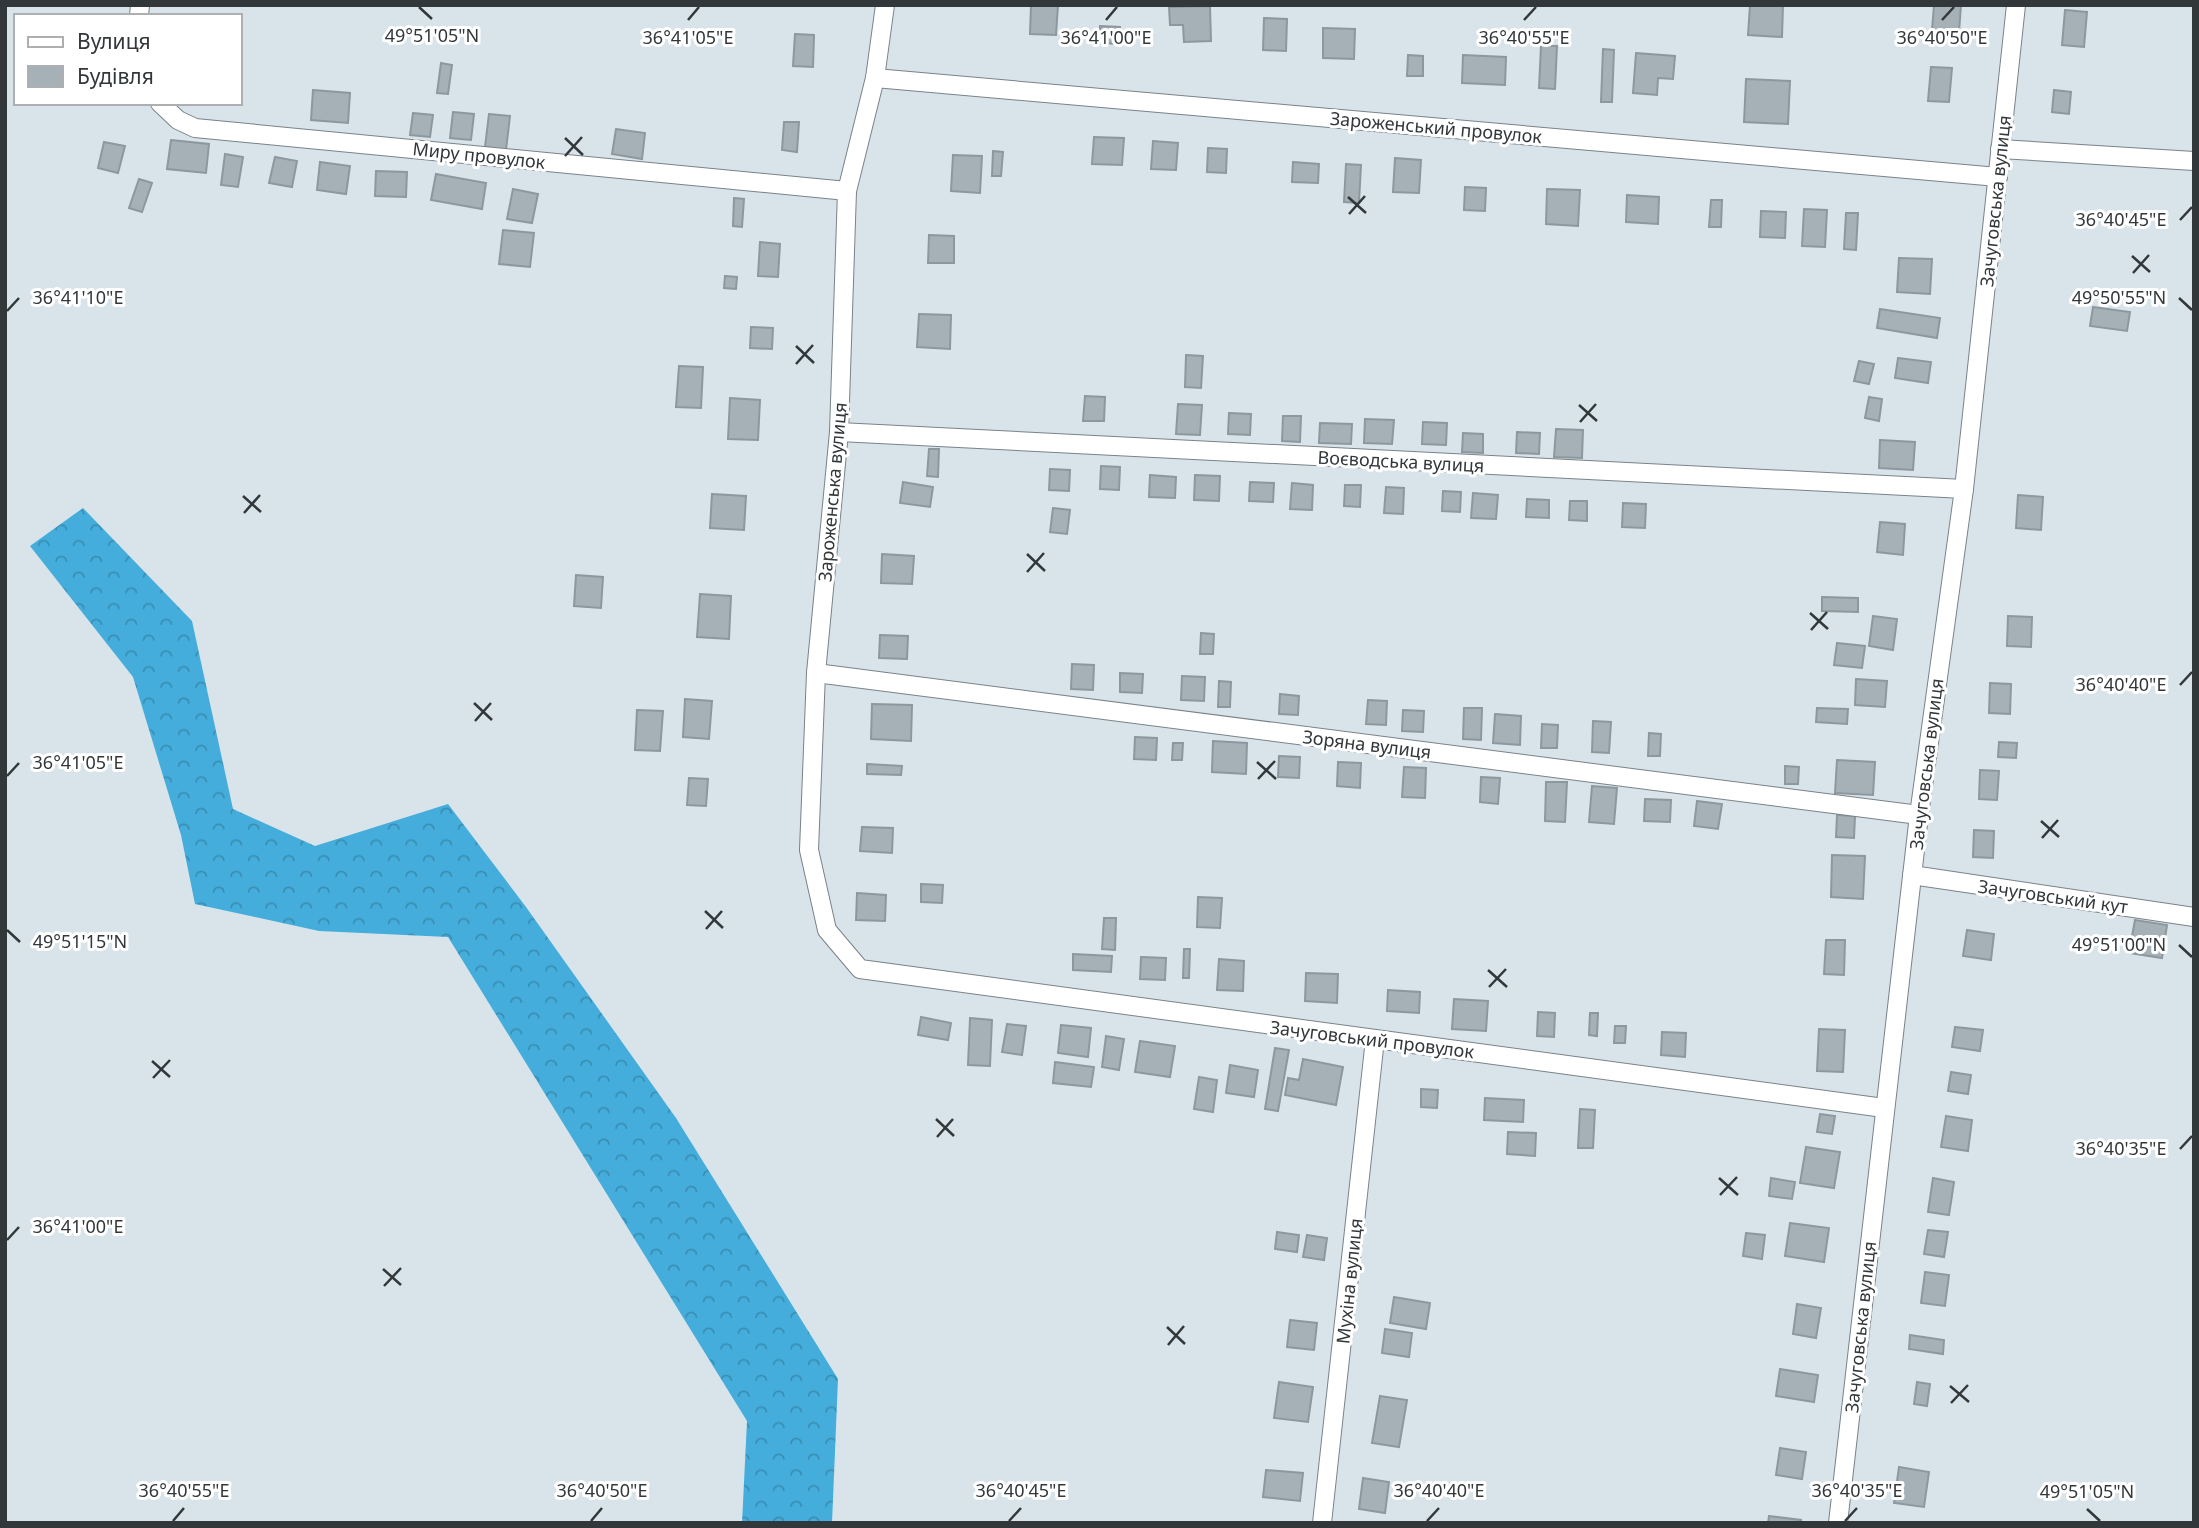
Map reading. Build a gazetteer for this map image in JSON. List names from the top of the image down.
{
  "streets": {
    "street": [
      "Зароженський провулок",
      "Миру провулок",
      "Зачуговська вулиця",
      "Воєводська вулиця",
      "Зароженська вулиця",
      "Зоряна вулиця",
      "Зачуговський кут",
      "Зачуговський провулок",
      "Мухіна вулиця"
    ]
  },
  "crossings": [
    ["Зароженський провулок", "Зачуговська вулиця"],
    ["Зароженський провулок", "Зароженська вулиця"],
    ["Миру провулок", "Зароженська вулиця"],
    ["Зачуговська вулиця", "Воєводська вулиця"],
    ["Зачуговська вулиця", "Зоряна вулиця"],
    ["Зачуговська вулиця", "Зачуговський кут"],
    ["Зачуговська вулиця", "Зачуговський провулок"],
    ["Воєводська вулиця", "Зароженська вулиця"],
    ["Зароженська вулиця", "Зоряна вулиця"],
    ["Зароженська вулиця", "Зачуговський провулок"],
    ["Зачуговський провулок", "Мухіна вулиця"]
  ],
  "legend": ["Вулиця", "Будівля"],
  "coordinates": [
    "49°51'05\"N",
    "36°41'05\"E",
    "36°41'00\"E",
    "36°40'55\"E",
    "36°40'50\"E",
    "36°40'45\"E",
    "49°50'55\"N",
    "36°41'10\"E",
    "36°40'40\"E",
    "49°51'15\"N",
    "49°51'00\"N",
    "36°40'35\"E"
  ]
}
